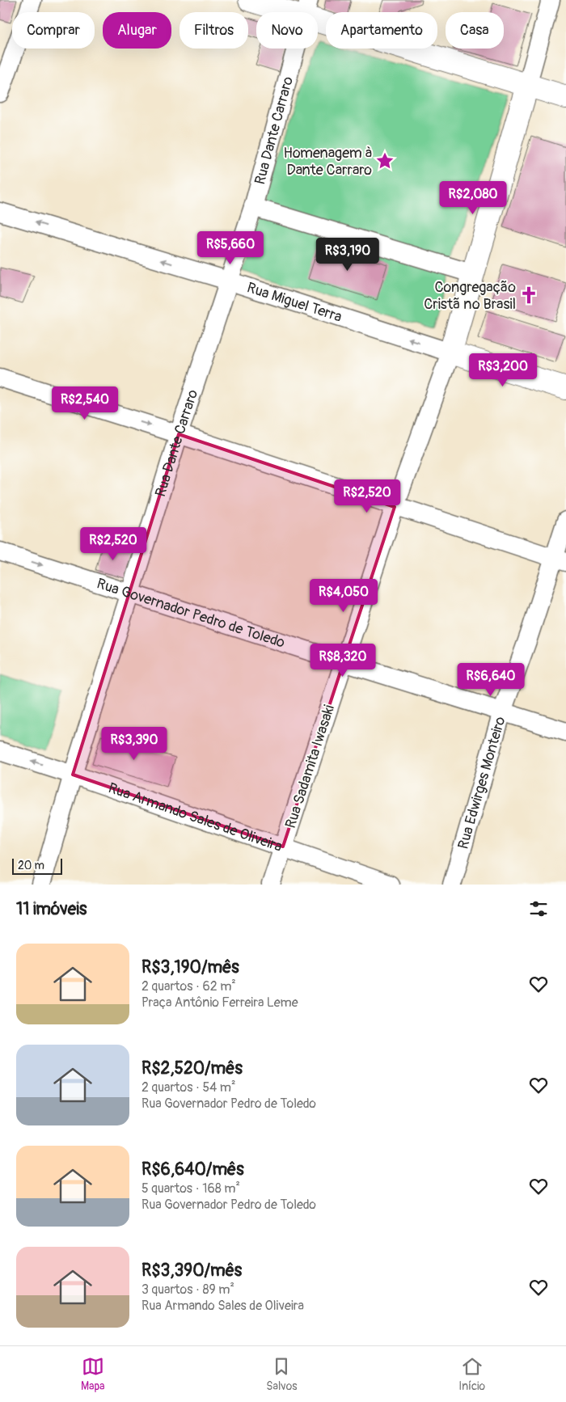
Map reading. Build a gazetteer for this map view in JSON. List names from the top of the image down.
{
  "streets": {
    "main road": ["Rua Miguel Terra", "Rua Sadamita Iwasaki"],
    "street": [
      "Rua Dante Carraro",
      "Rua Governador Pedro de Toledo",
      "Rua Edwirges Monteiro",
      "Rua Armando Sales de Oliveira"
    ]
  },
  "crossings": [
    ["Rua Dante Carraro", "Rua Miguel Terra"],
    ["Rua Dante Carraro", "Rua Governador Pedro de Toledo"],
    ["Rua Dante Carraro", "Rua Armando Sales de Oliveira"],
    ["Rua Miguel Terra", "Rua Sadamita Iwasaki"],
    ["Rua Governador Pedro de Toledo", "Rua Sadamita Iwasaki"],
    ["Rua Governador Pedro de Toledo", "Rua Edwirges Monteiro"],
    ["Rua Sadamita Iwasaki", "Rua Armando Sales de Oliveira"]
  ],
  "places": {
    "place": ["Homenagem à Dante Carraro"],
    "church": ["Congregação Cristã no Brasil"]
  },
  "scale_bar": "20 m",
  "page": {
    "chip": [
      "Comprar",
      "Alugar",
      "Filtros",
      "Novo",
      "Apartamento",
      "Casa"
    ],
    "price": [
      "R$2,080",
      "R$5,660",
      "R$3,190",
      "R$3,200",
      "R$2,540",
      "R$2,520",
      "R$2,520",
      "R$4,050",
      "R$8,320",
      "R$6,640",
      "R$3,390"
    ],
    "scale": "20 m",
    "heading": "11 imóveis",
    "list": [
      {
        "name": "R$3,190/mês",
        "note": "2 quartos · 62 m² · Praça Antônio Ferreira Leme"
      },
      {
        "name": "R$2,520/mês",
        "note": "2 quartos · 54 m² · Rua Governador Pedro de Toledo"
      },
      {
        "name": "R$6,640/mês",
        "note": "5 quartos · 168 m² · Rua Governador Pedro de Toledo"
      },
      {
        "name": "R$3,390/mês",
        "note": "3 quartos · 89 m² · Rua Armando Sales de Oliveira"
      }
    ],
    "tabs": ["Mapa", "Salvos", "Início"]
  }
}
